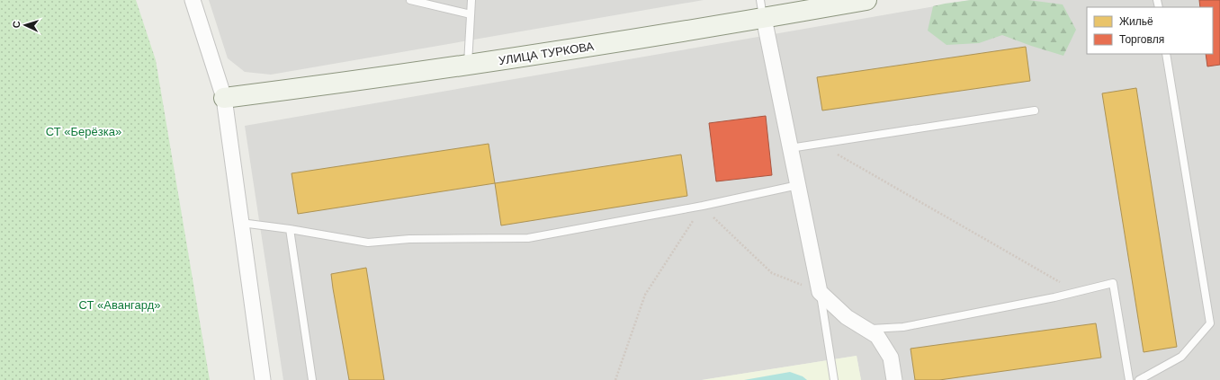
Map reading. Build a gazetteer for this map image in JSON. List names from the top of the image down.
{
  "streets": {
    "street": ["УЛИЦА ТУРКОВА"]
  },
  "parks": ["СТ «Берёзка»", "СТ «Авангард»"],
  "legend": ["Жильё", "Торговля"],
  "north": "left"
}
